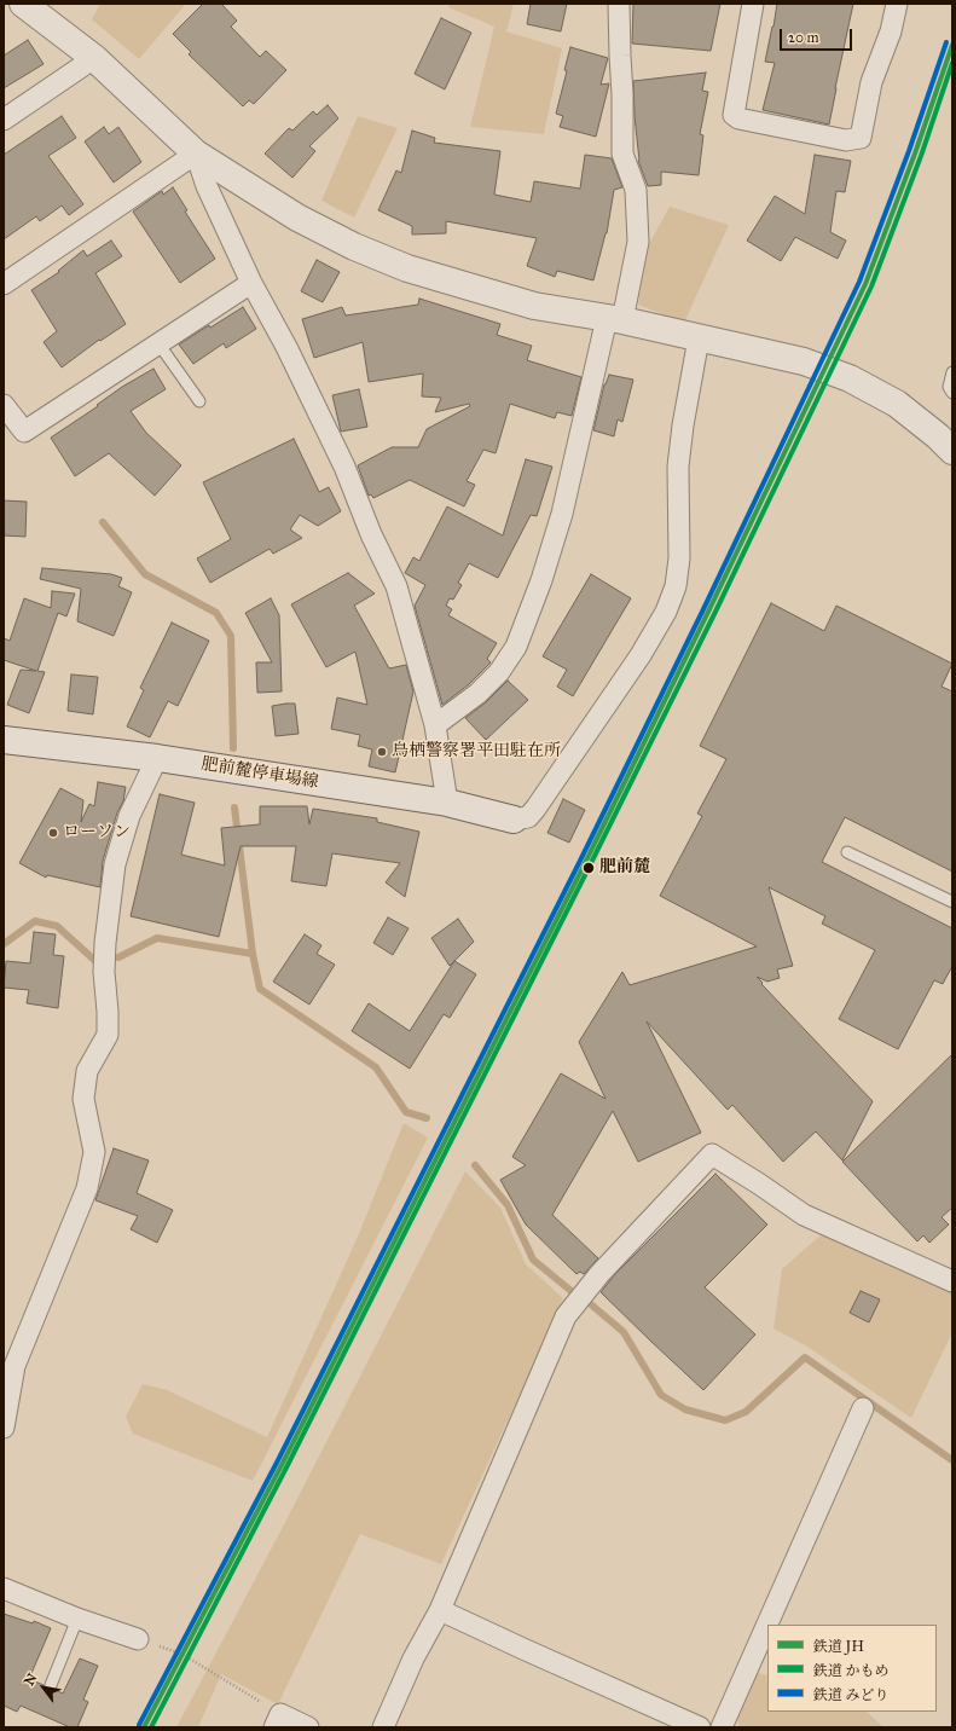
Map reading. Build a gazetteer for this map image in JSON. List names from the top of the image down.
{
  "streets": {
    "street": ["肥前麓停車場線"]
  },
  "places": ["鳥栖警察署平田駐在所", "ローソン", "肥前麓"],
  "lines": ["rail line みどり", "rail line JH", "rail line かもめ"],
  "legend": ["鉄道 JH", "鉄道 かもめ", "鉄道 みどり"],
  "scale_bar": "20 m",
  "north": "top left"
}
